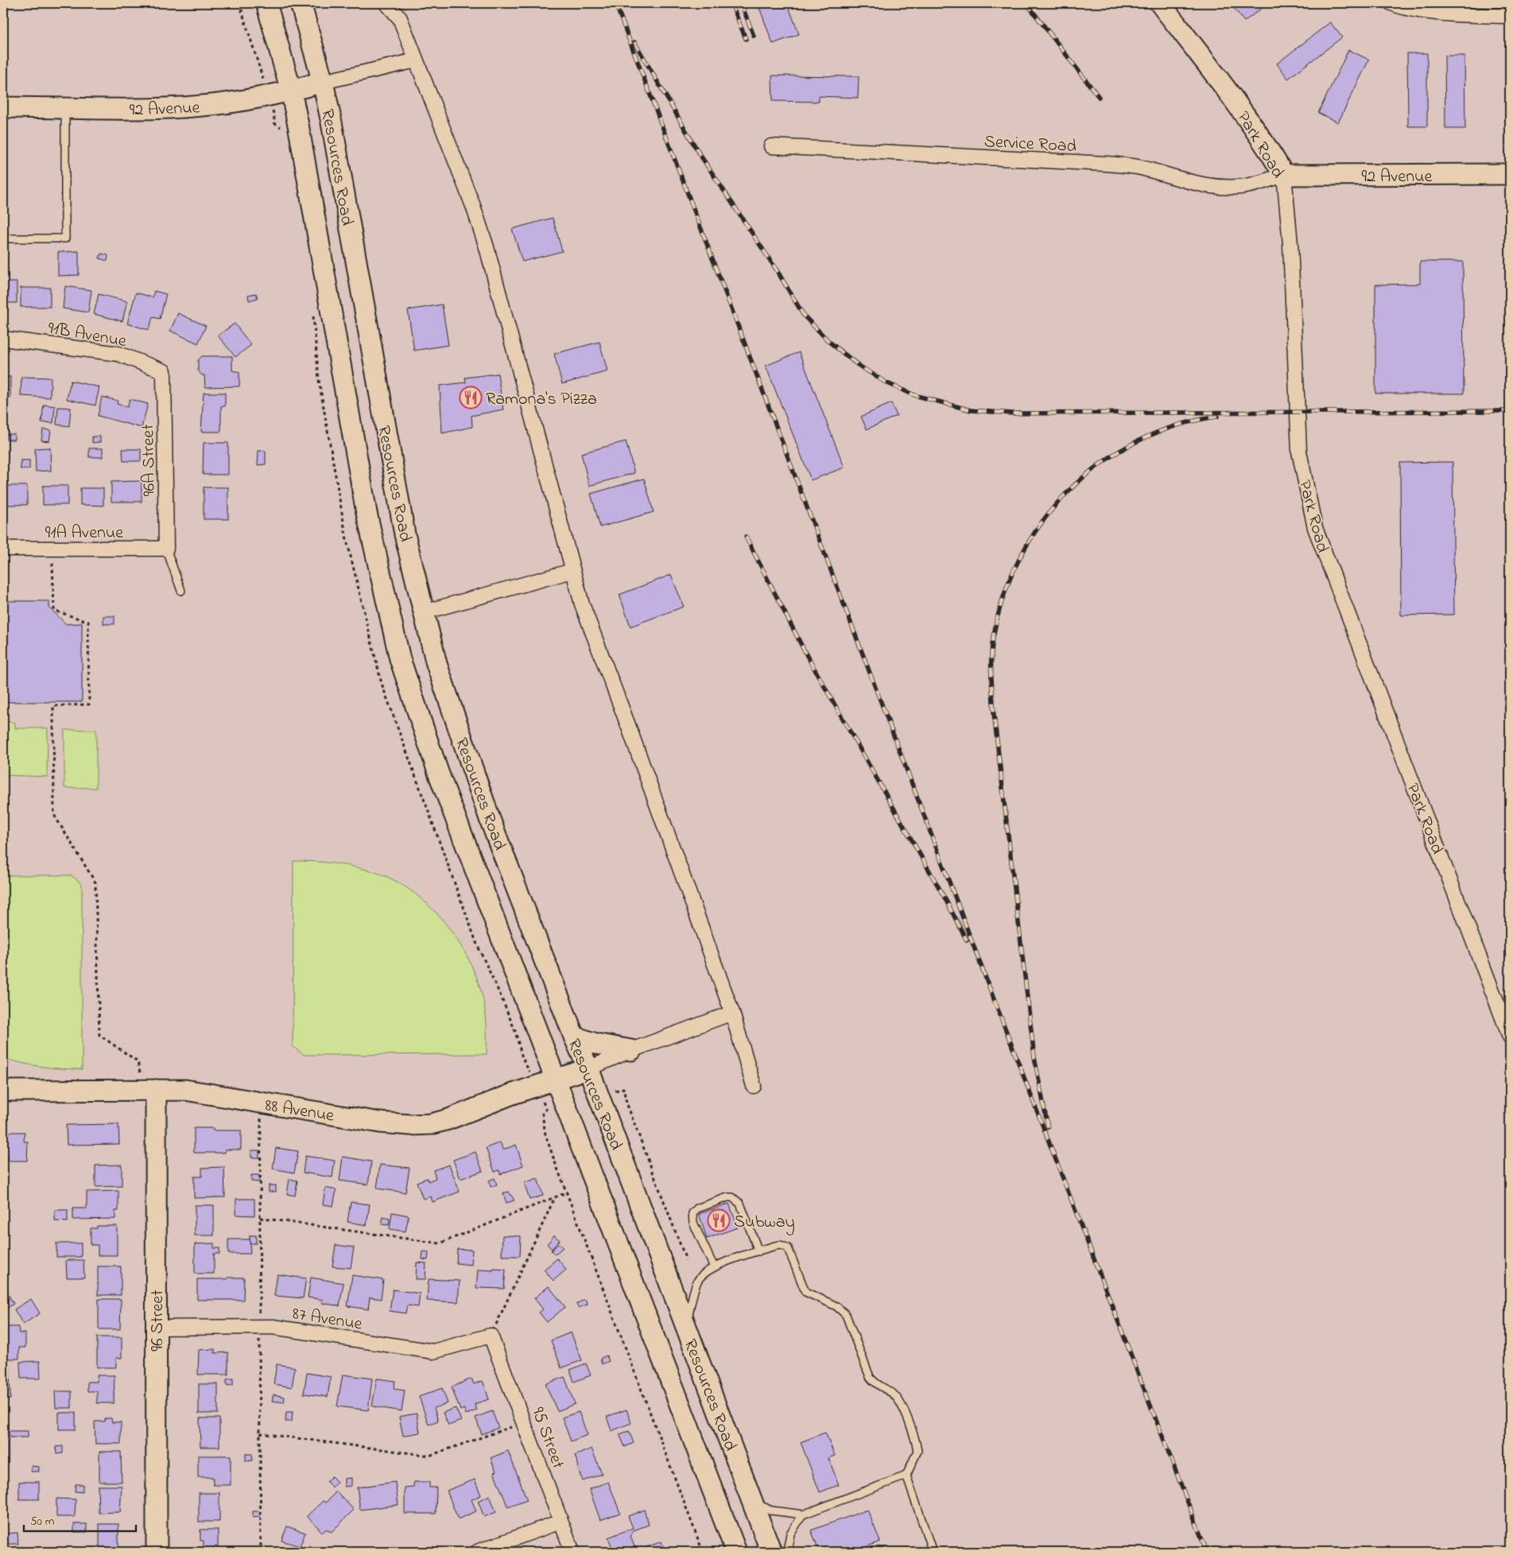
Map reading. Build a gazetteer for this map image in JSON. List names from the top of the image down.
{
  "streets": {
    "main road": [
      "92 Avenue",
      "Park Road",
      "Resources Road",
      "88 Avenue",
      "96 Street"
    ],
    "street": [
      "Service Road",
      "91B Avenue",
      "96A Street",
      "91A Avenue",
      "87 Avenue",
      "95 Street"
    ]
  },
  "crossings": [
    ["92 Avenue", "Service Road"],
    ["92 Avenue", "Park Road"],
    ["92 Avenue", "Resources Road"],
    ["Service Road", "Park Road"],
    ["Resources Road", "88 Avenue"],
    ["91B Avenue", "96A Street"],
    ["96A Street", "91A Avenue"],
    ["88 Avenue", "96 Street"],
    ["87 Avenue", "96 Street"],
    ["87 Avenue", "95 Street"]
  ],
  "places": {
    "restaurant": ["Ramona's Pizza", "Subway"]
  },
  "scale_bar": "50 m"
}
